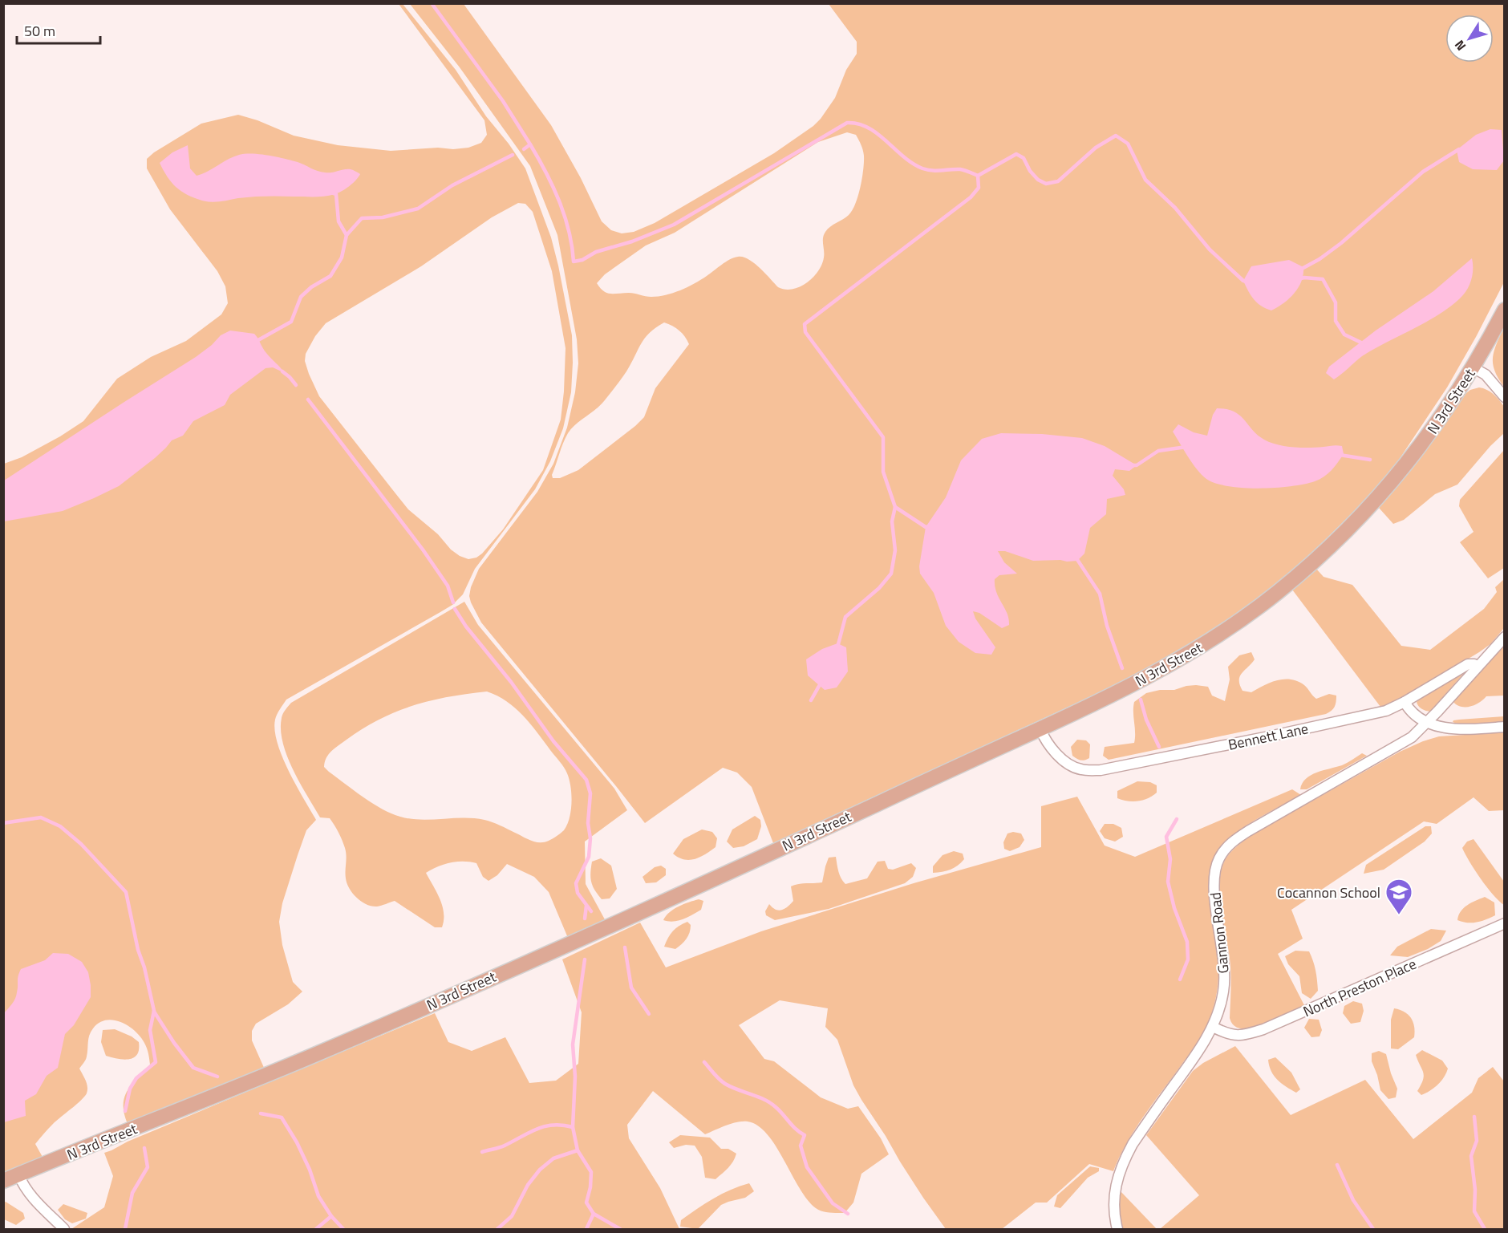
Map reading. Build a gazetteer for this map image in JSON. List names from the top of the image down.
{
  "streets": {
    "main road": ["N 3rd Street"],
    "street": ["Bennett Lane", "Gannon Road", "North Preston Place"]
  },
  "crossings": [
    ["N 3rd Street", "Bennett Lane"],
    ["Gannon Road", "North Preston Place"]
  ],
  "places": {
    "school or university": ["Cocannon School"]
  },
  "scale_bar": "50 m",
  "north": "bottom left"
}
